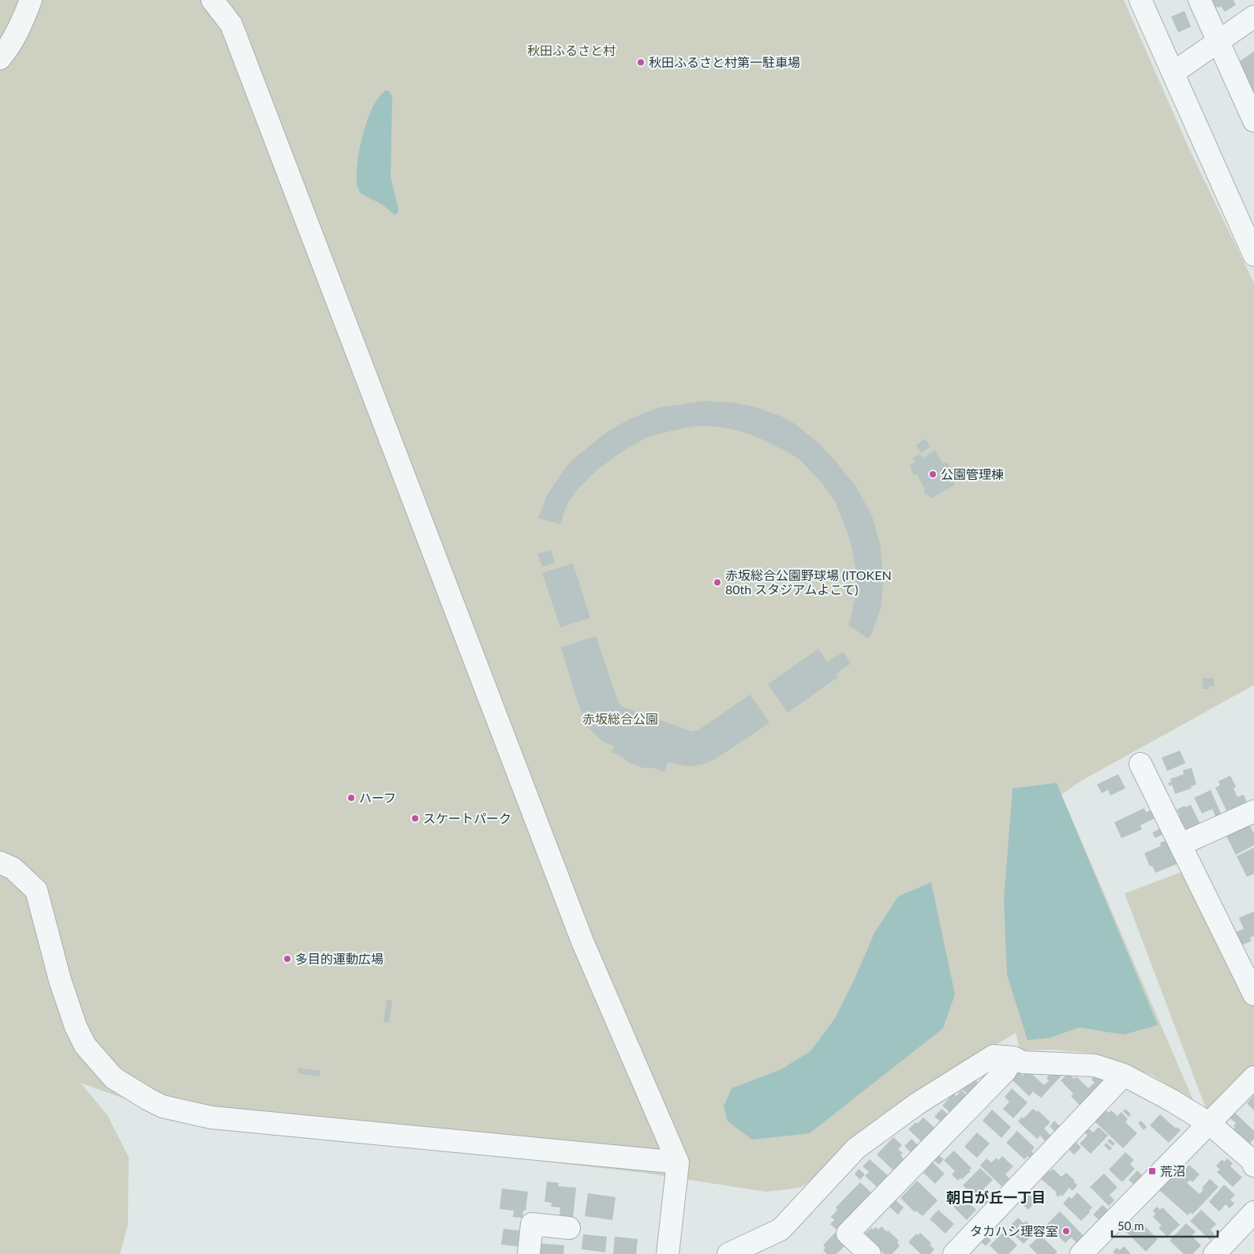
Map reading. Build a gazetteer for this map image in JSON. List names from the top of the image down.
{
  "districts": ["朝日が丘一丁目"],
  "parks": ["秋田ふるさと村", "赤坂総合公園"],
  "places": {
    "other": [
      "秋田ふるさと村第一駐車場",
      "公園管理棟",
      "赤坂総合公園野球場 (ITOKEN 80th スタジアムよこて)",
      "ハーフ",
      "スケートパーク",
      "多目的運動広場",
      "タカハシ理容室"
    ],
    "transit": ["荒沼"]
  },
  "scale_bar": "50 m"
}
